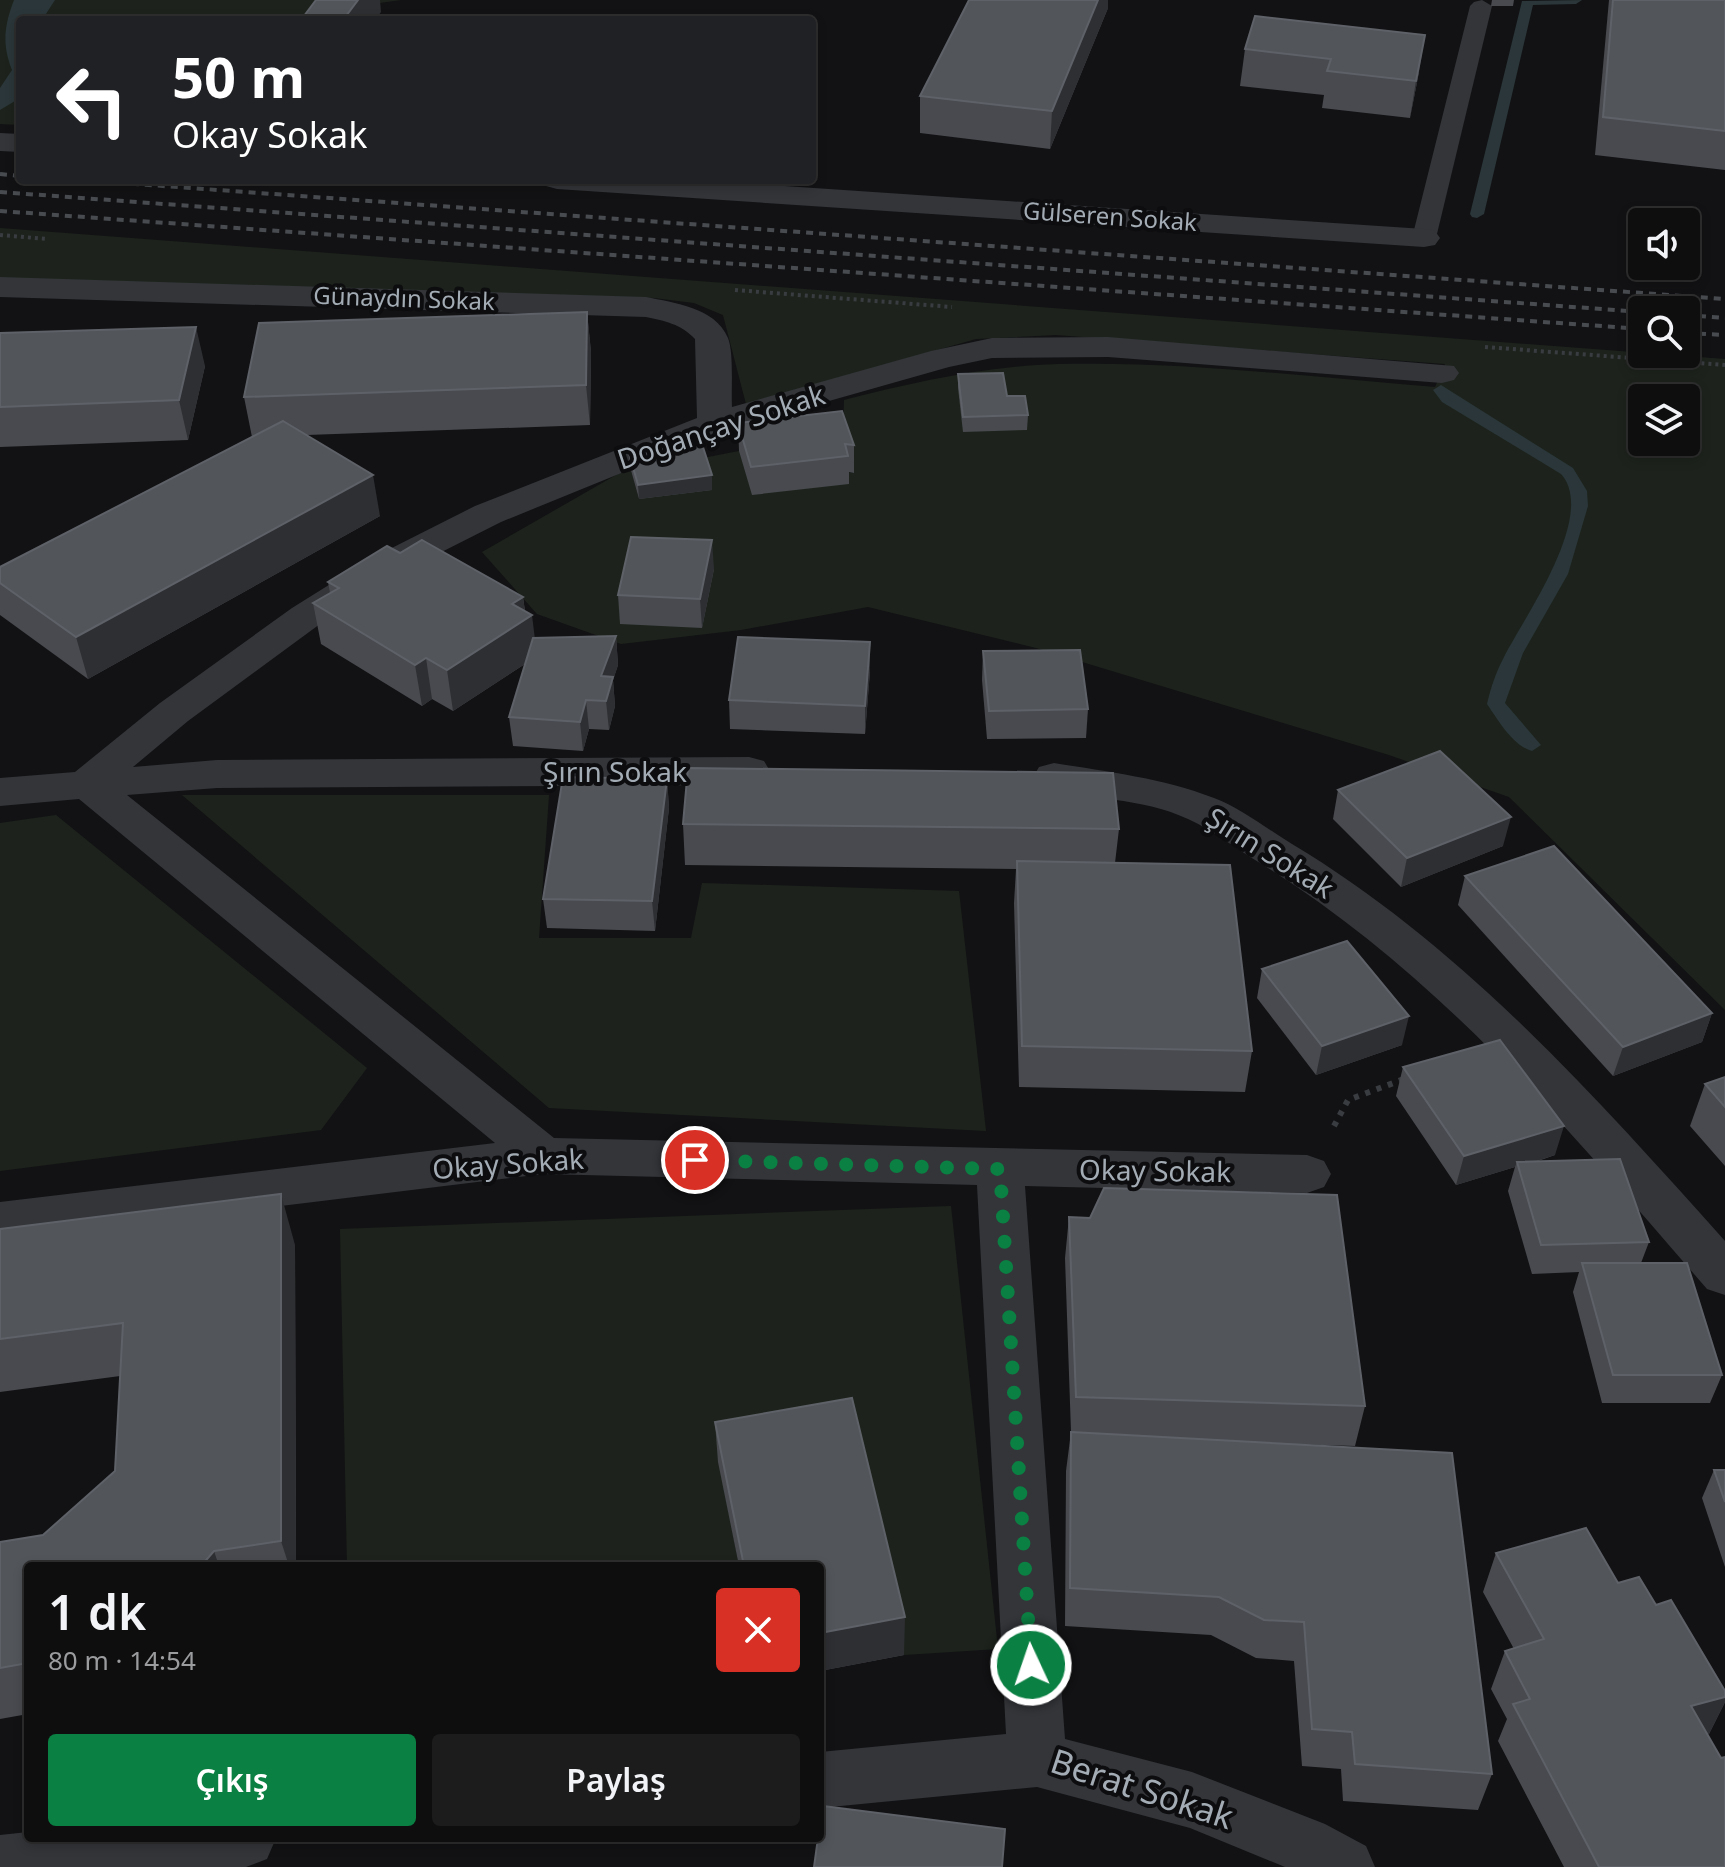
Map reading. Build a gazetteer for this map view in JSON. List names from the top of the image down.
{
  "streets": {
    "street": [
      "Gülseren Sokak",
      "Günaydın Sokak",
      "Doğançay Sokak",
      "Şırın Sokak",
      "Okay Sokak",
      "Berat Sokak"
    ]
  },
  "crossings": [
    ["Günaydın Sokak", "Doğançay Sokak"],
    ["Doğançay Sokak", "Şırın Sokak"],
    ["Okay Sokak", "Berat Sokak"]
  ],
  "page": {
    "turn": ["50 m", "Okay Sokak"],
    "heading": ["1 dk", "80 m · 14:54"],
    "buttons": ["Çıkış", "Paylaş"]
  }
}
